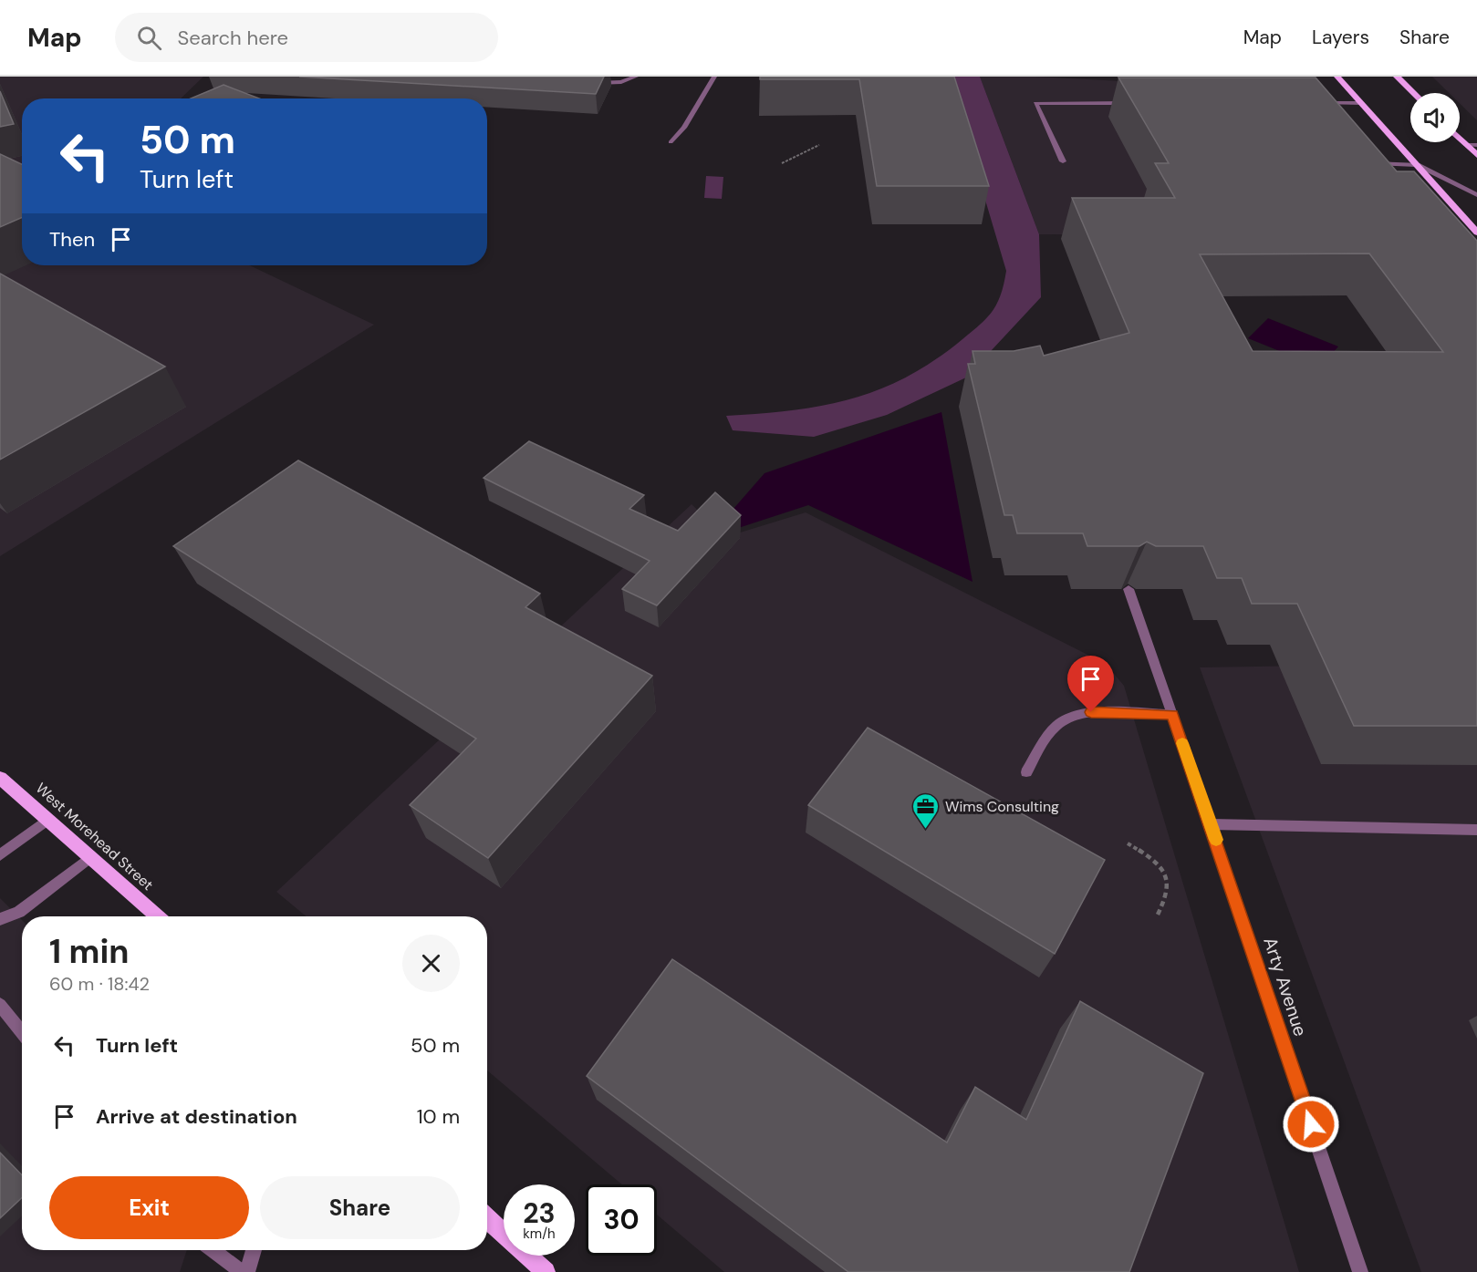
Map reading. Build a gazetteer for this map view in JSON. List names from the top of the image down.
{
  "streets": {
    "main road": ["West Morehead Street"],
    "street": ["Arty Avenue"]
  },
  "places": {
    "office": ["Wims Consulting"]
  },
  "page": {
    "header": "Map",
    "search": "Search here",
    "nav": ["Map", "Layers", "Share"],
    "turn": ["50 m", "Turn left"],
    "then": "Then",
    "heading": ["1 min", "60 m · 18:42"],
    "list": [
      {
        "name": "Turn left",
        "value": "50 m"
      },
      {
        "name": "Arrive at destination",
        "value": "10 m"
      }
    ],
    "buttons": ["Exit", "Share"],
    "speed": "23 km/h",
    "limit": "30"
  }
}
